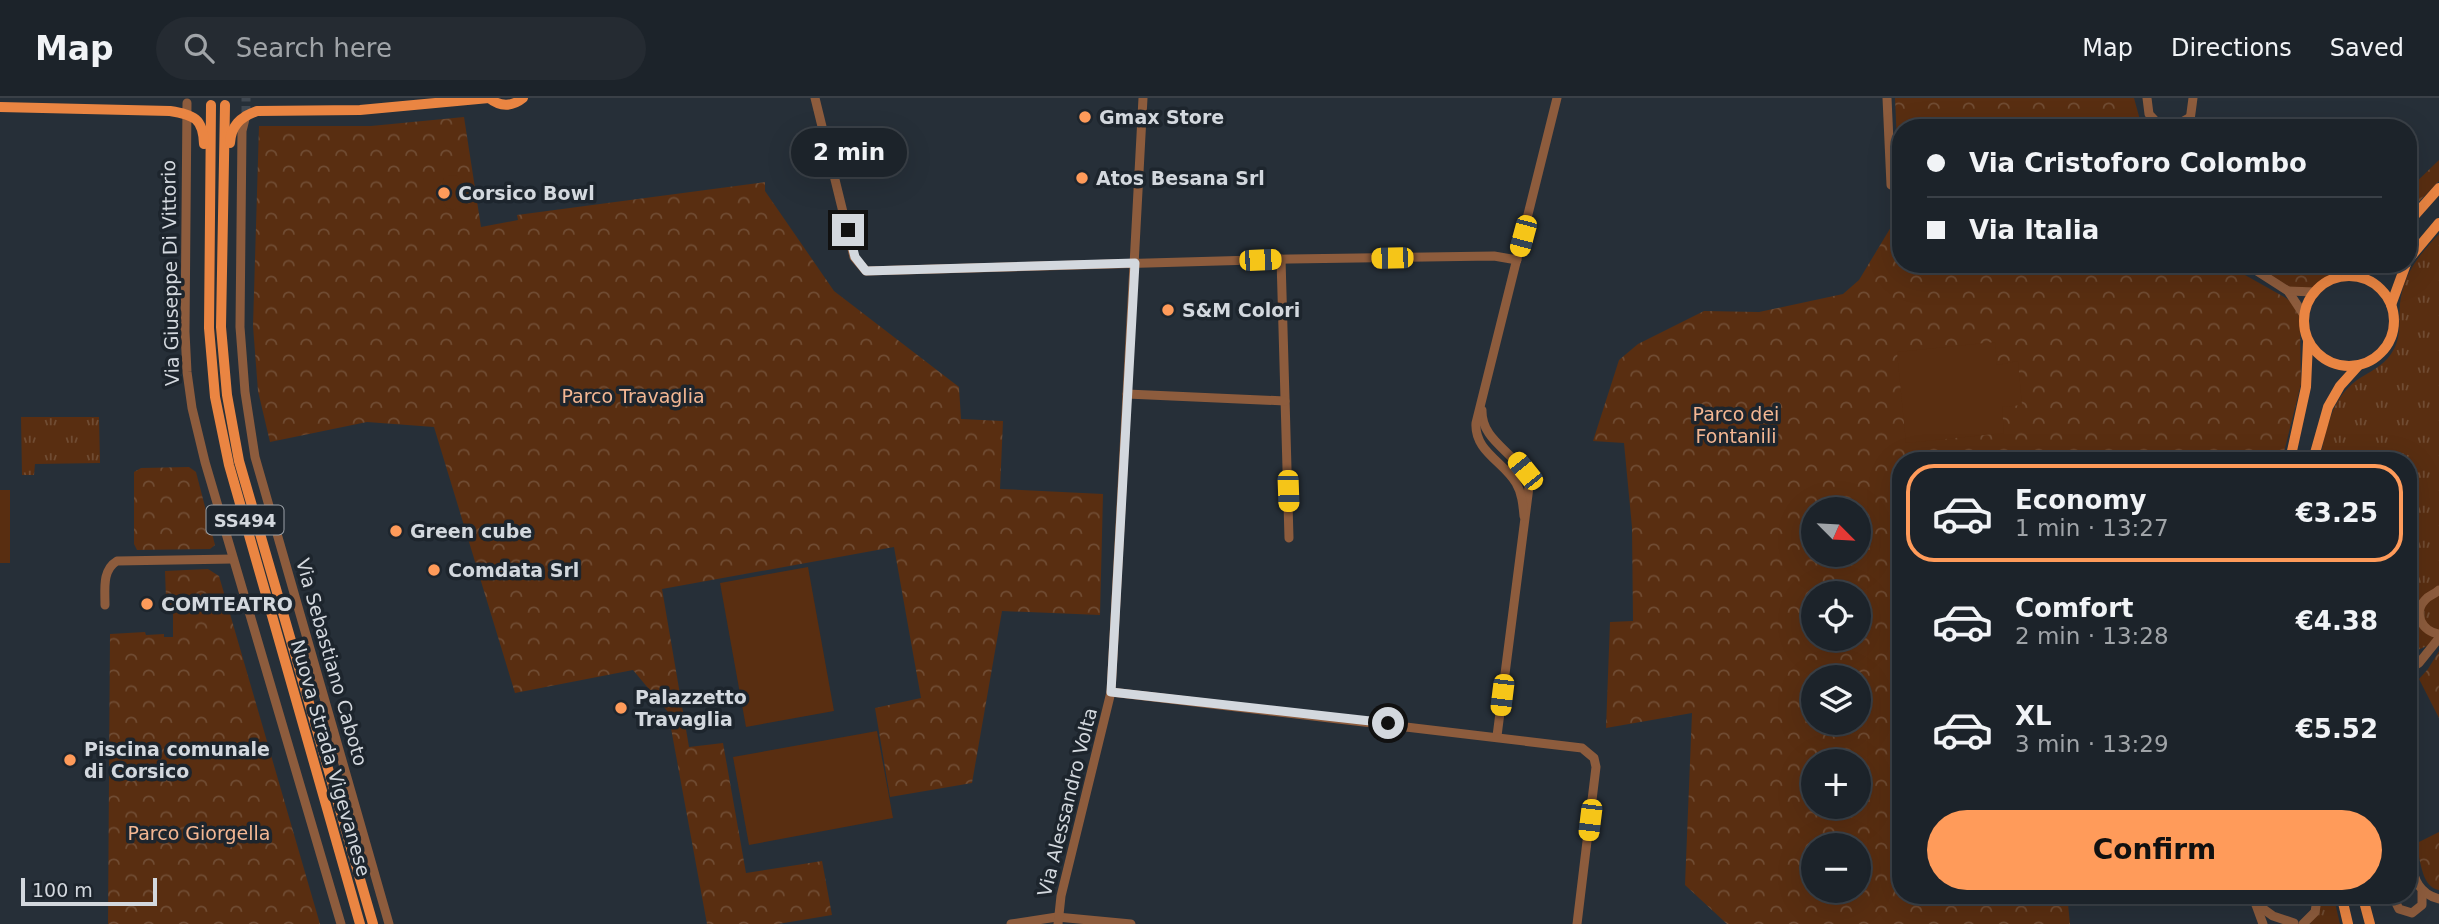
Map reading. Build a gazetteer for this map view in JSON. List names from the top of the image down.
{
  "streets": {
    "main road": ["SS494", "Nuova Strada Vigevanese"],
    "street": ["Via Giuseppe Di Vittorio", "Via Sebastiano Caboto", "Via Alessandro Volta"]
  },
  "parks": ["Parco Travaglia", "Parco dei Fontanili", "Parco Giorgella"],
  "places": [
    "Gmax Store",
    "Atos Besana Srl",
    "Corsico Bowl",
    "S&M Colori",
    "Green cube",
    "Comdata Srl",
    "COMTEATRO",
    "Palazzetto Travaglia",
    "Piscina comunale di Corsico"
  ],
  "scale_bar": "100 m",
  "north": "bottom right",
  "page": {
    "header": "Map",
    "search": "Search here",
    "nav": ["Map", "Directions", "Saved"],
    "banner": ["Via Cristoforo Colombo", "Via Italia"],
    "bubble": "2 min",
    "list": [
      {
        "name": "Economy",
        "note": "1 min · 13:27",
        "value": "€3.25"
      },
      {
        "name": "Comfort",
        "note": "2 min · 13:28",
        "value": "€4.38"
      },
      {
        "name": "XL",
        "note": "3 min · 13:29",
        "value": "€5.52"
      }
    ],
    "map_buttons": ["+", "−"],
    "buttons": "Confirm",
    "scale": "100 m"
  }
}
